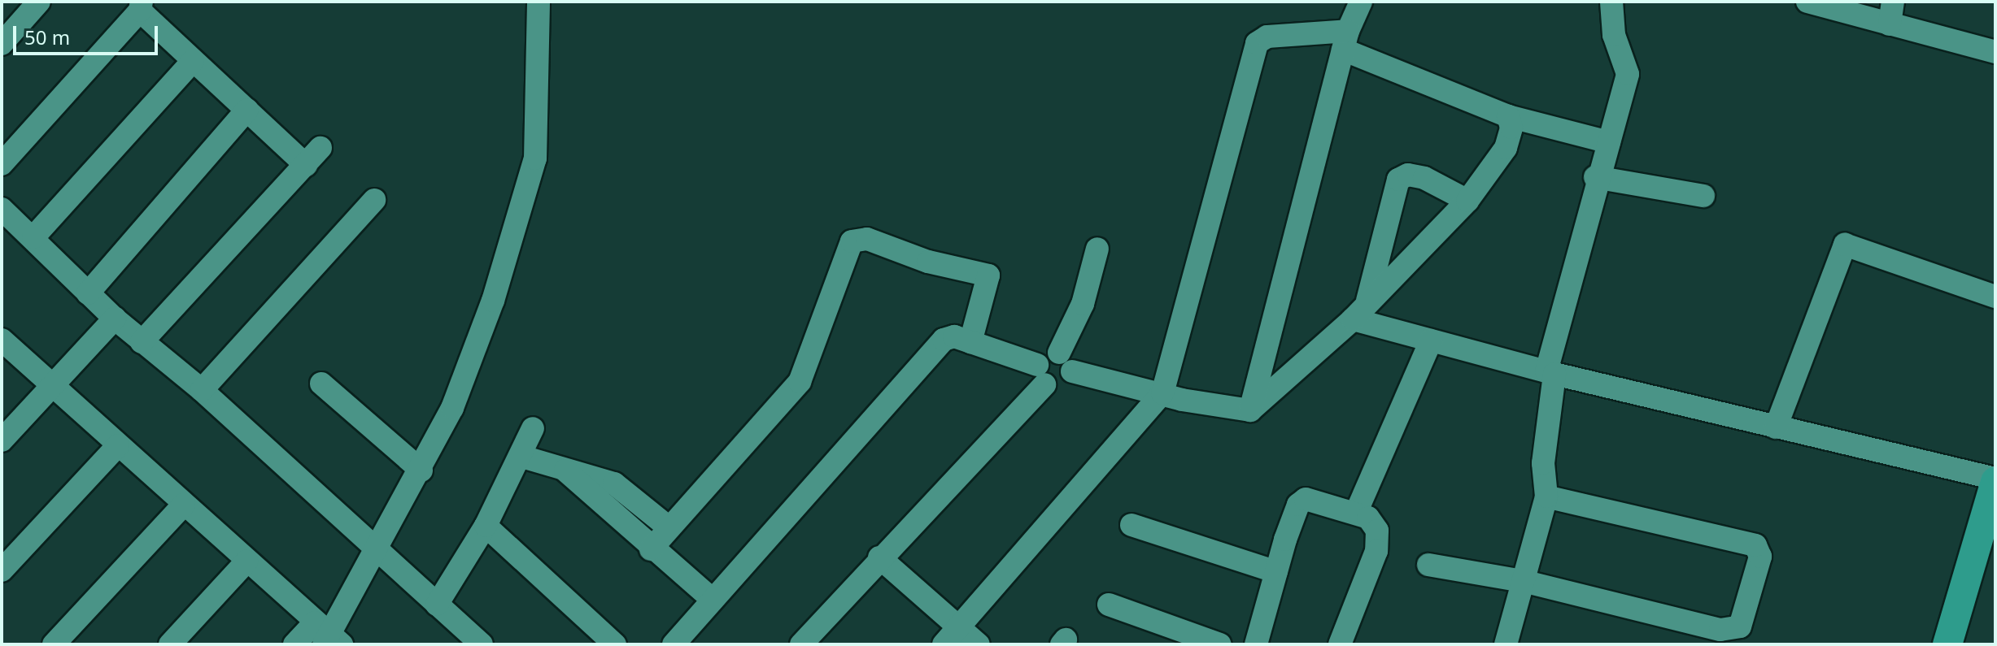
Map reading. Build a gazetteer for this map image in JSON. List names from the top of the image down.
{
  "scale_bar": "50 m"
}
